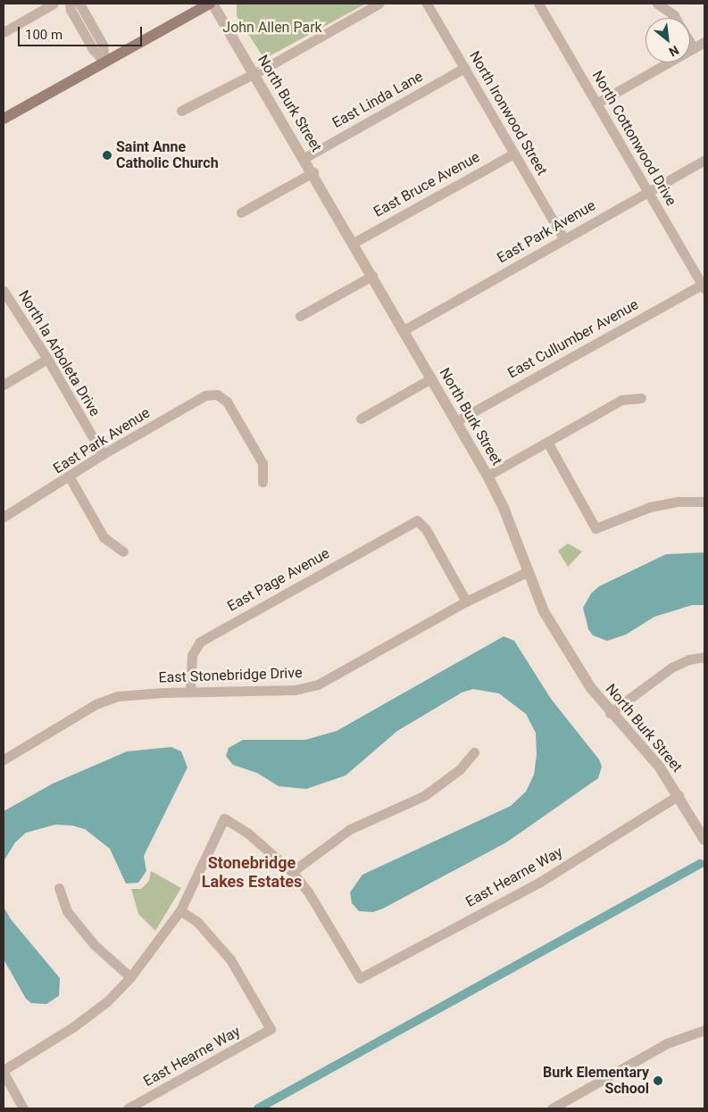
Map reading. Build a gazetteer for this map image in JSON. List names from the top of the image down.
{
  "streets": {
    "street": [
      "East Linda Lane",
      "North Burk Street",
      "North Ironwood Street",
      "North Cottonwood Drive",
      "East Bruce Avenue",
      "East Park Avenue",
      "East Cullumber Avenue",
      "North la Arboleta Drive",
      "East Page Avenue",
      "East Stonebridge Drive",
      "East Hearne Way"
    ]
  },
  "crossings": [
    ["East Linda Lane", "North Burk Street"],
    ["East Linda Lane", "North Ironwood Street"],
    ["North Burk Street", "East Bruce Avenue"],
    ["North Burk Street", "East Park Avenue"],
    ["North Burk Street", "East Cullumber Avenue"],
    ["North Burk Street", "East Stonebridge Drive"],
    ["North Burk Street", "East Hearne Way"],
    ["North Ironwood Street", "East Bruce Avenue"],
    ["North Ironwood Street", "East Park Avenue"],
    ["North Cottonwood Drive", "East Park Avenue"],
    ["North Cottonwood Drive", "East Cullumber Avenue"],
    ["East Park Avenue", "North la Arboleta Drive"],
    ["East Page Avenue", "East Stonebridge Drive"]
  ],
  "districts": ["Stonebridge Lakes Estates"],
  "parks": ["John Allen Park"],
  "places": ["Saint Anne Catholic Church", "Burk Elementary School"],
  "scale_bar": "100 m",
  "north": "bottom right"
}
